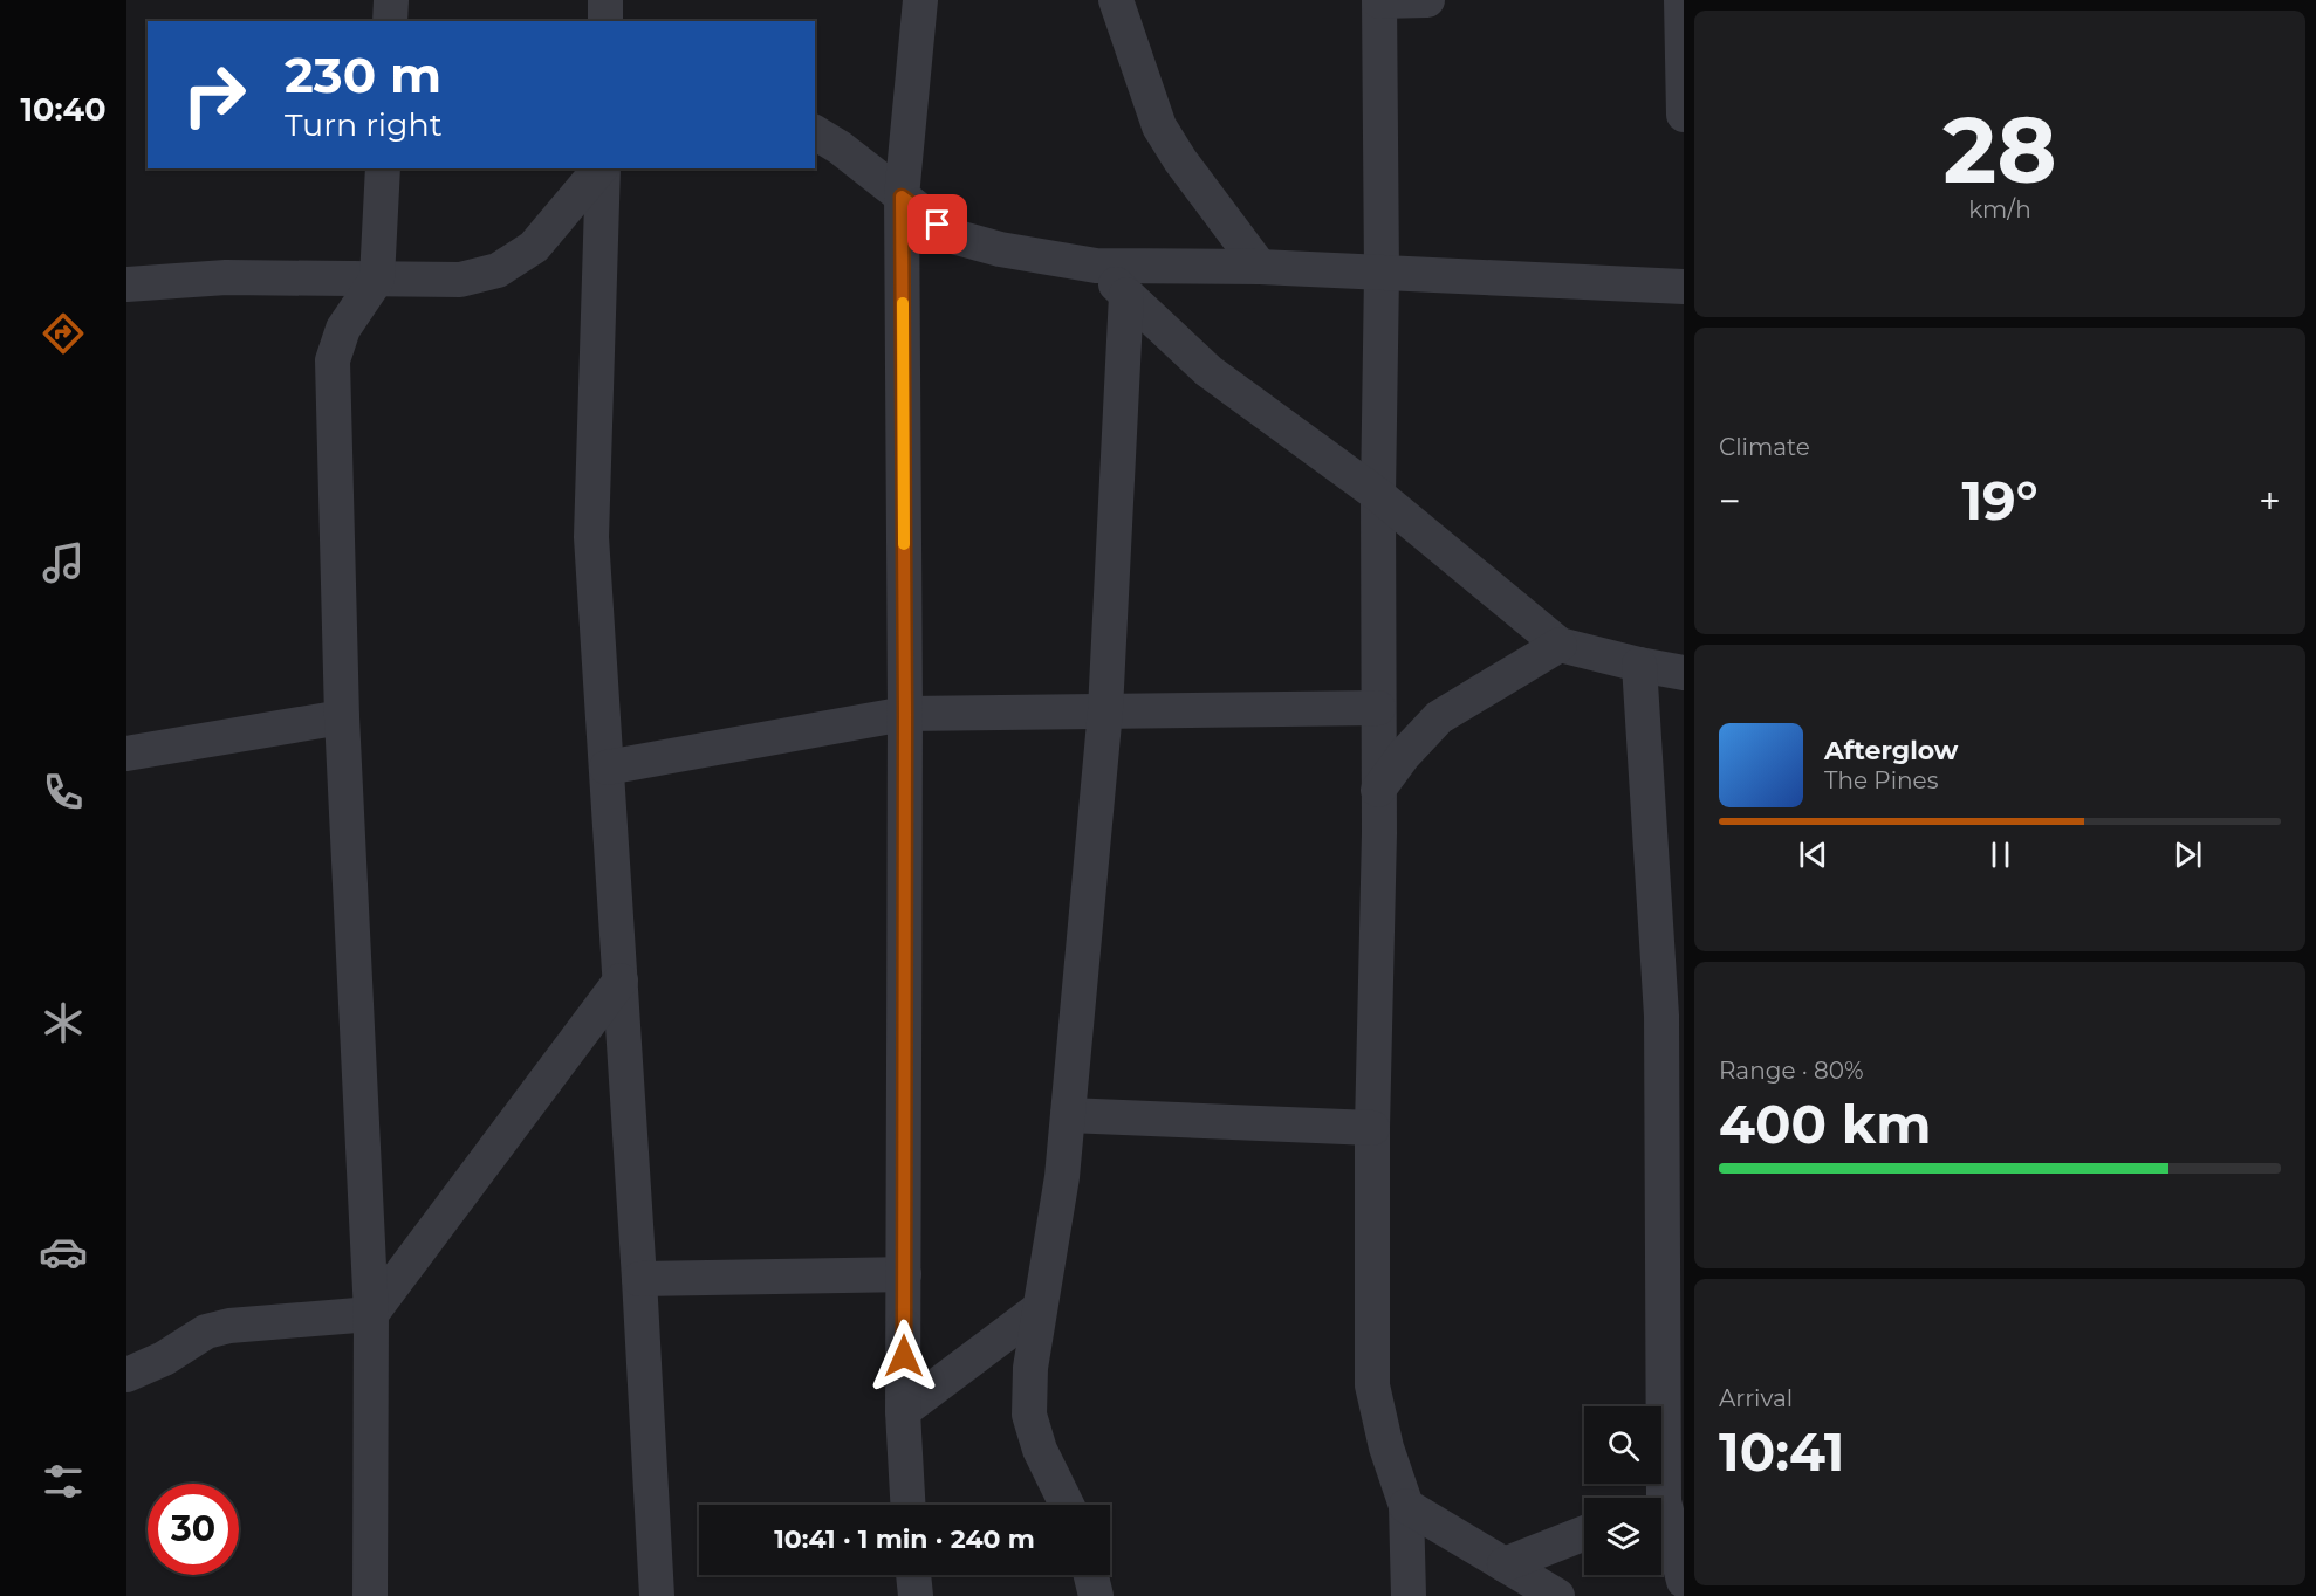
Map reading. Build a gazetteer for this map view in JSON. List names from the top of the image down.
{
  "page": {
    "tabs": "10:40",
    "tile": [
      ["28", "km/h"],
      "Climate",
      ["Range · 80%", "400 km"],
      ["Arrival", "10:41"]
    ],
    "turn": ["230 m", "Turn right"],
    "heat": ["−", "19°", "+"],
    "song": ["Afterglow", "The Pines"],
    "limit": "30",
    "trip": "10:41 · 1 min · 240 m"
  }
}
